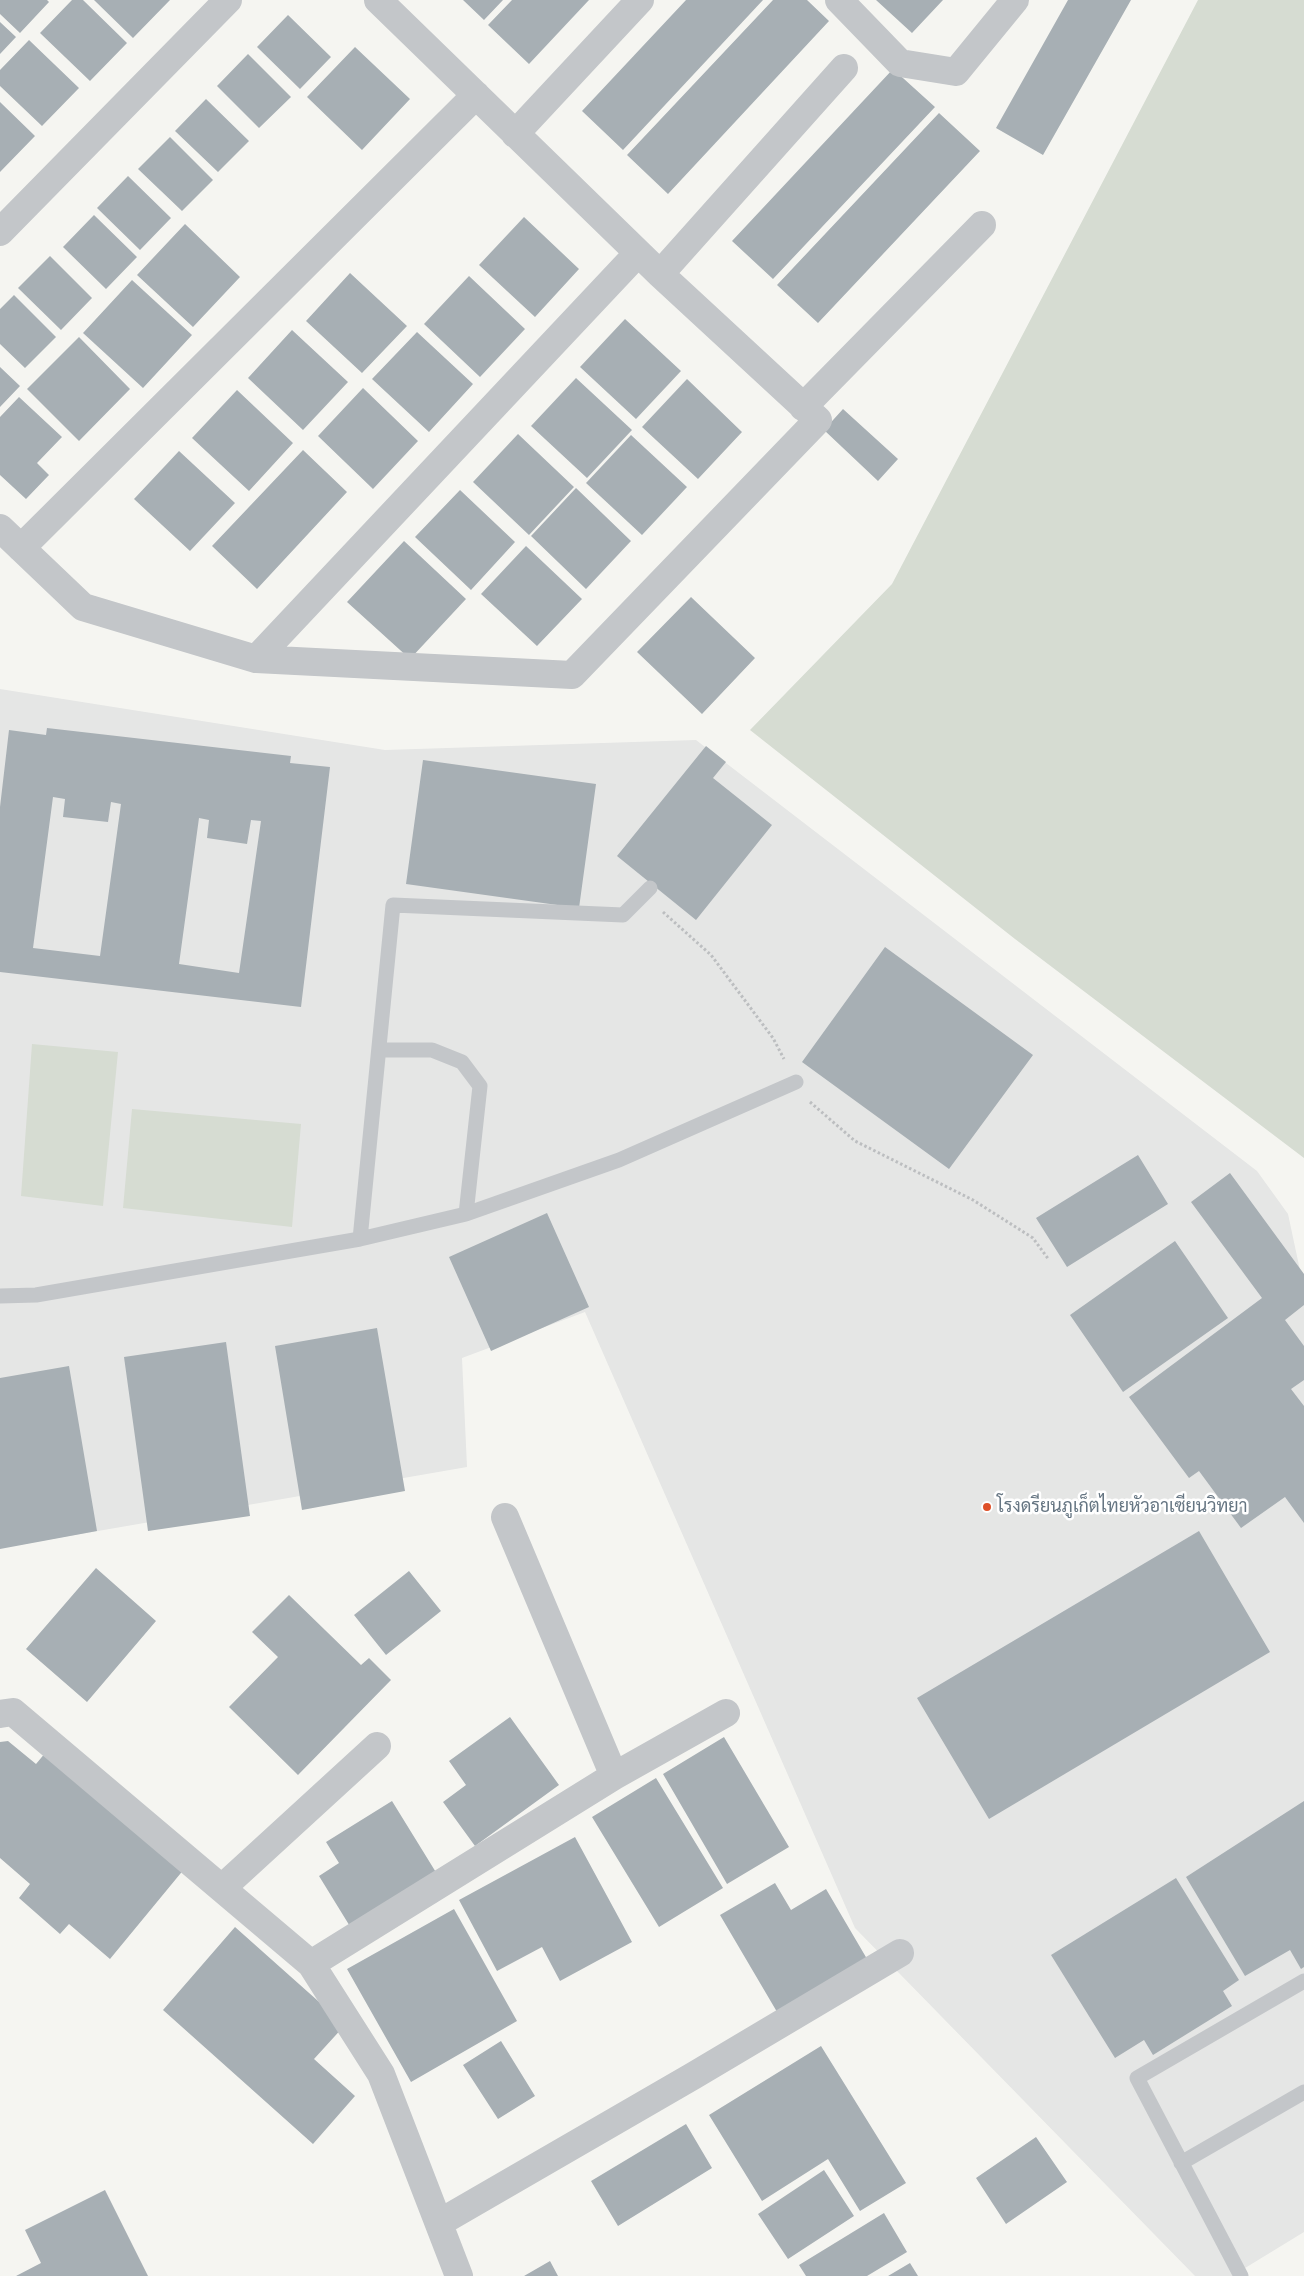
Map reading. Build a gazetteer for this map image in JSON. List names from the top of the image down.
{
  "places": ["โรงดรียนภูเก็ตไทยหัวอาเซียนวิทยา"]
}
